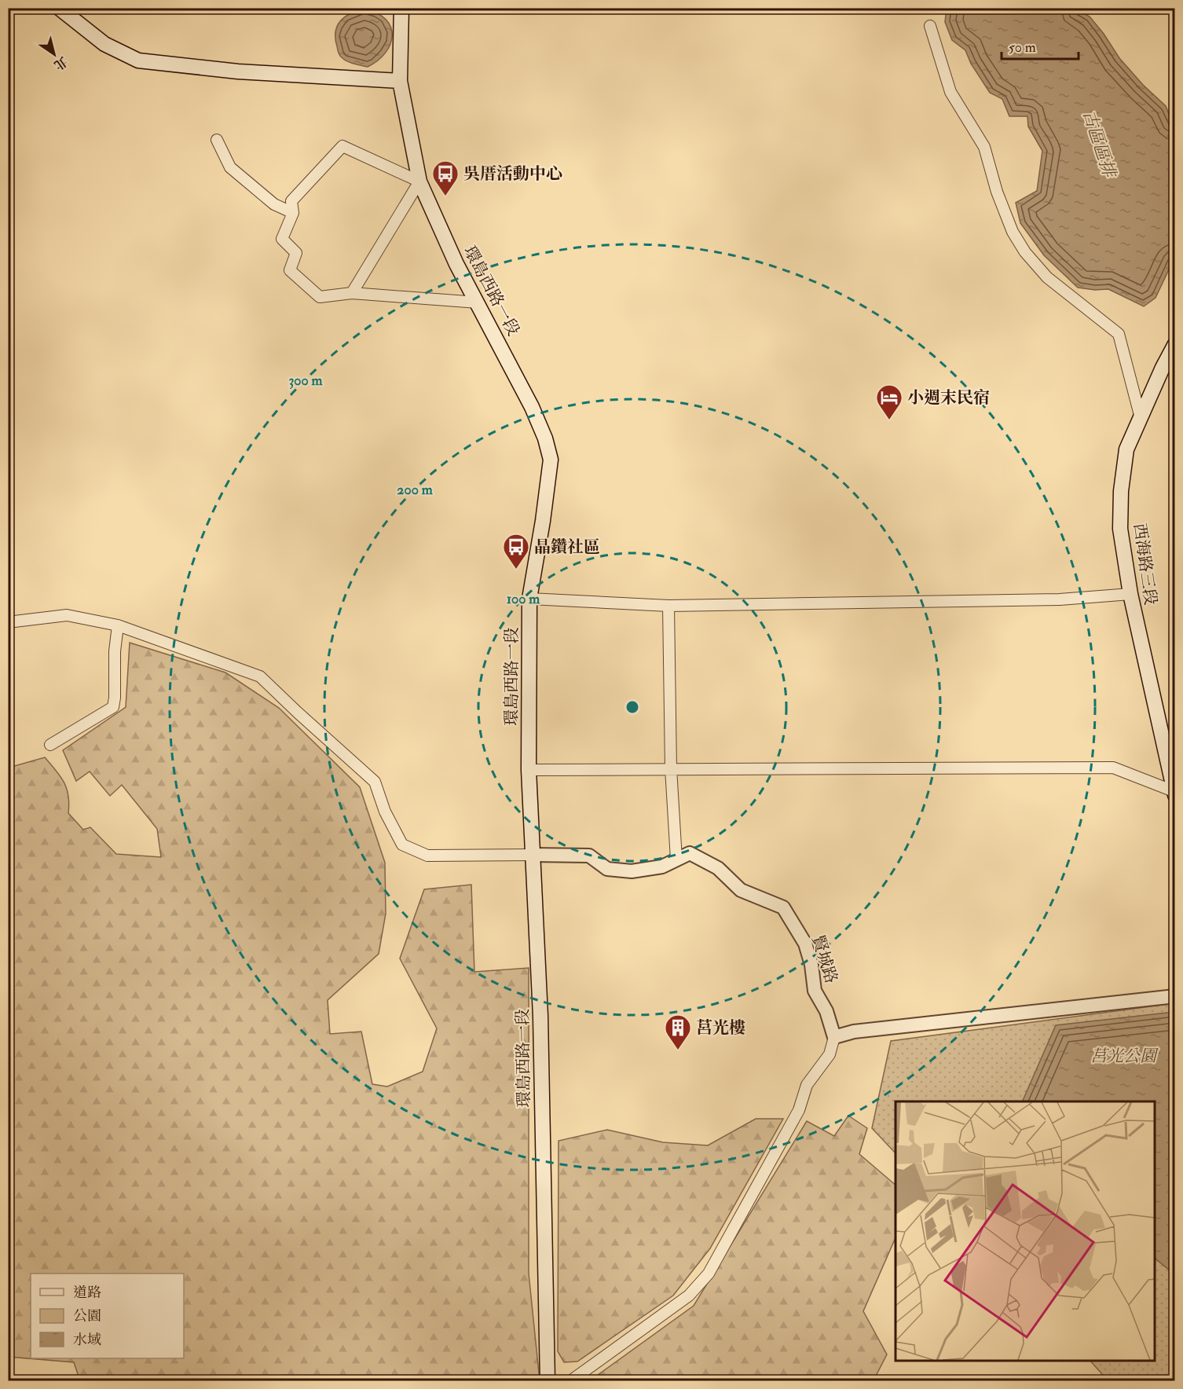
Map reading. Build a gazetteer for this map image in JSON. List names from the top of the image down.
{
  "streets": {
    "main road": ["環島西路一段", "西海路三段"],
    "street": ["賢城路"]
  },
  "crossings": [
    ["環島西路一段", "賢城路"]
  ],
  "water": ["古區區排"],
  "parks": ["莒光公園"],
  "places": {
    "bus stop": ["吳厝活動中心", "晶鑽社區"],
    "hotel": ["小週末民宿"],
    "building": ["莒光樓"]
  },
  "legend": ["道路", "公園", "水域"],
  "scale_bar": "50 m",
  "north": "bottom right",
  "rings": ["300 m", "200 m", "100 m"]
}
